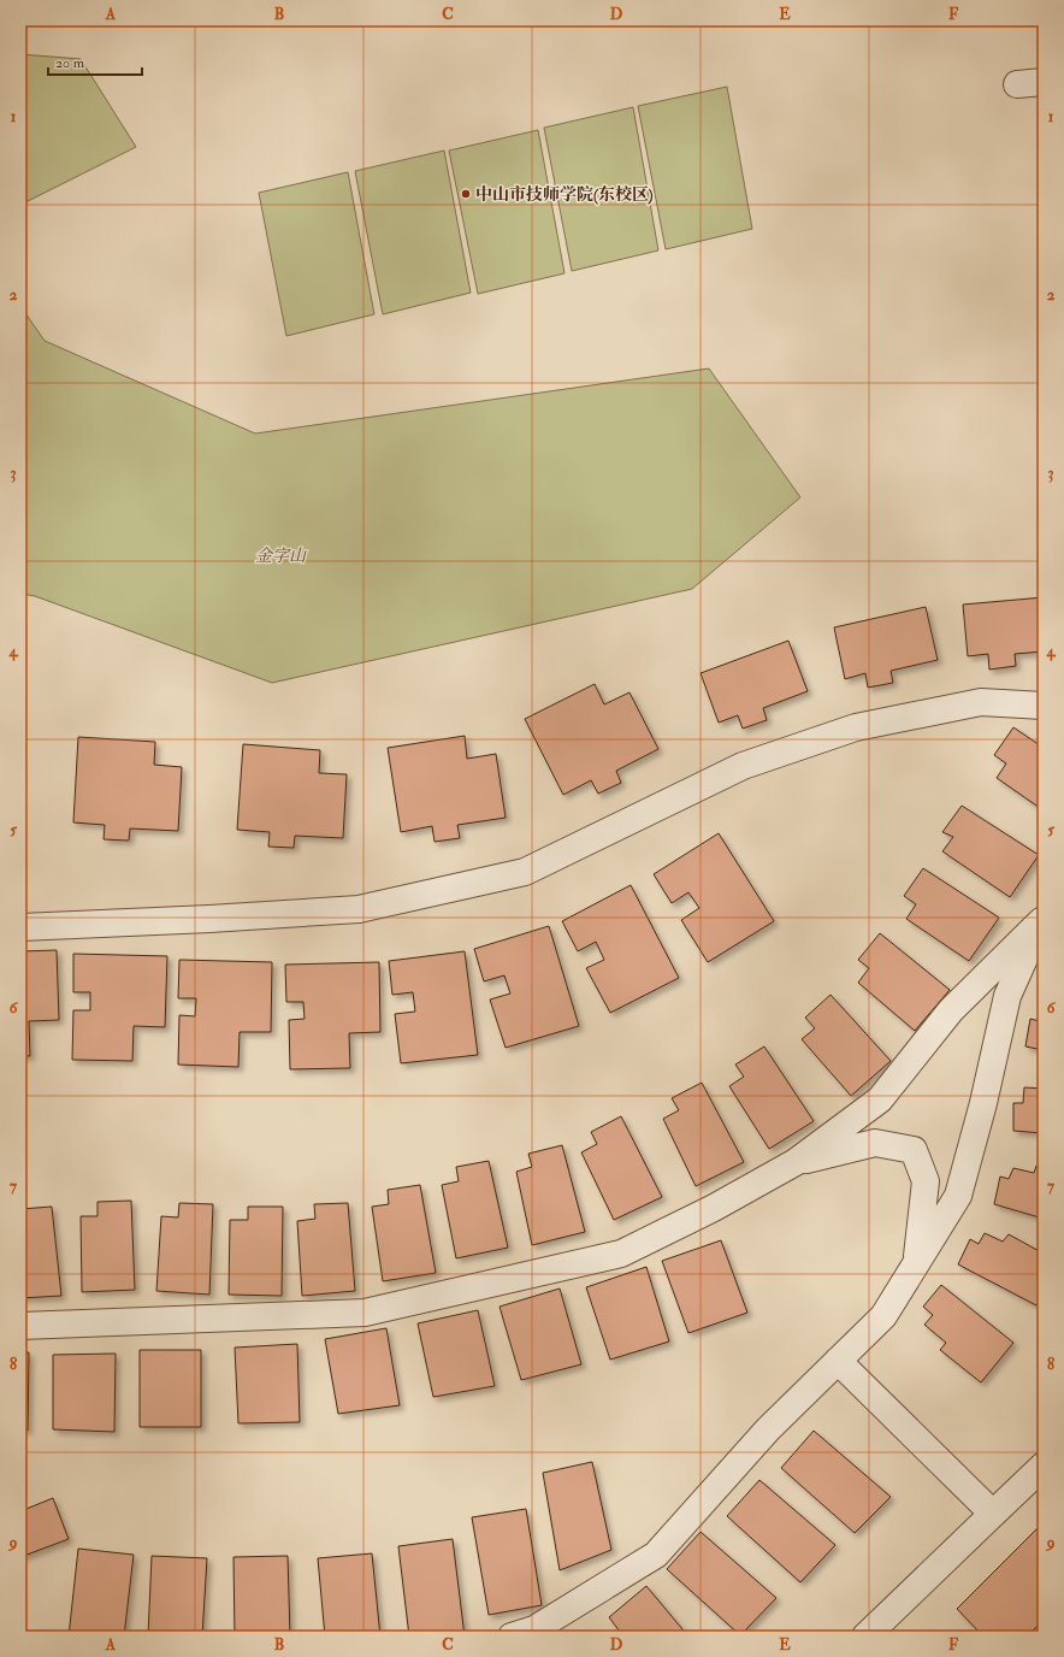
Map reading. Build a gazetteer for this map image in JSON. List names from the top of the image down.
{
  "parks": ["金字山"],
  "places": ["中山市技师学院(东校区)"],
  "scale_bar": "20 m",
  "grid": {
    "columns": [
      "A",
      "B",
      "C",
      "D",
      "E",
      "F"
    ],
    "rows": [
      "1",
      "2",
      "3",
      "4",
      "5",
      "6",
      "7",
      "8",
      "9"
    ]
  }
}
